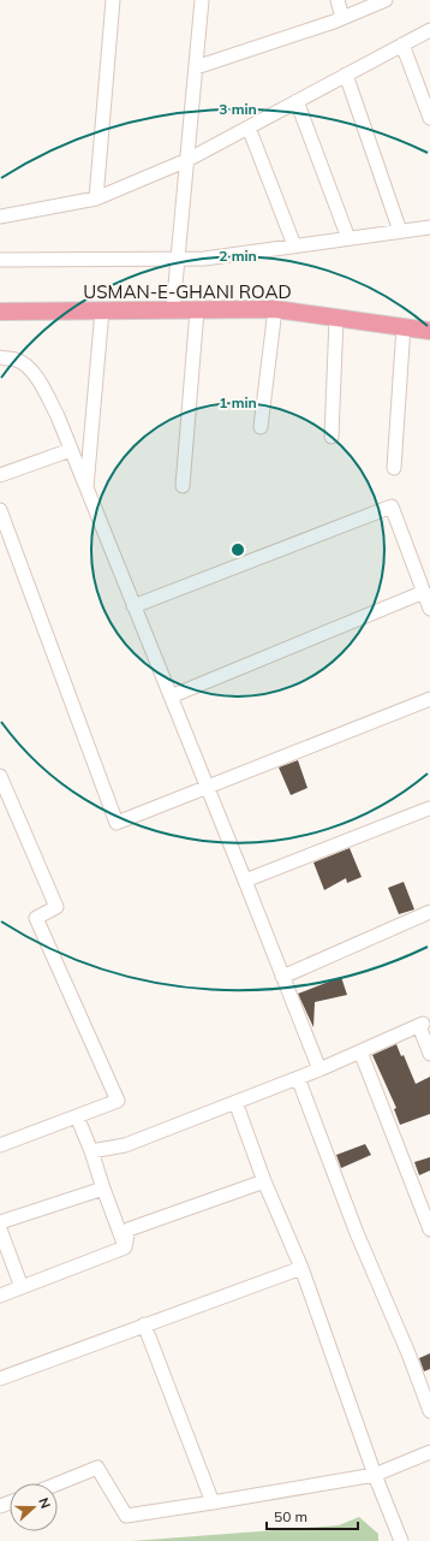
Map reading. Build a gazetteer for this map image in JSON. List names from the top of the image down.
{
  "streets": {
    "main road": ["USMAN-E-GHANI ROAD"]
  },
  "scale_bar": "50 m",
  "north": "right",
  "rings": ["3 min", "2 min", "1 min"]
}
